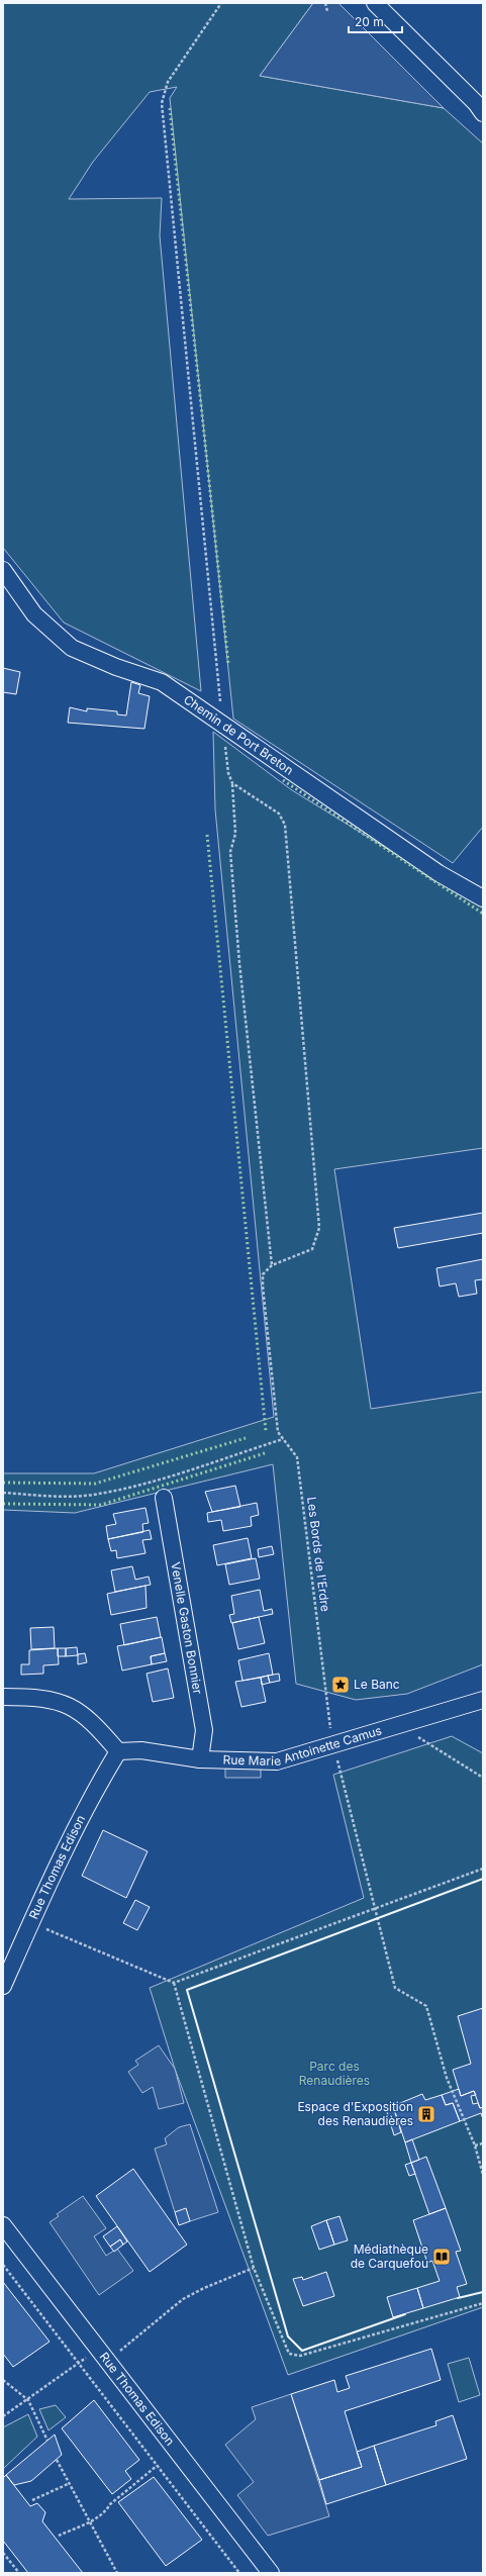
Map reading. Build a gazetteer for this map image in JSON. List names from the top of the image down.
{
  "streets": {
    "street": [
      "Chemin de Port Breton",
      "Venelle Gaston Bonnier",
      "Rue Marie Antoinette Camus",
      "Rue Thomas Edison"
    ],
    "path": ["Les Bords de l'Erdre"]
  },
  "crossings": [
    ["Les Bords de l'Erdre", "Rue Marie Antoinette Camus"],
    ["Venelle Gaston Bonnier", "Rue Marie Antoinette Camus"],
    ["Rue Marie Antoinette Camus", "Rue Thomas Edison"]
  ],
  "parks": ["Parc des Renaudières"],
  "places": {
    "place": ["Le Banc"],
    "building": ["Espace d'Exposition des Renaudières"],
    "library": ["Médiathèque de Carquefou"]
  },
  "scale_bar": "20 m"
}
